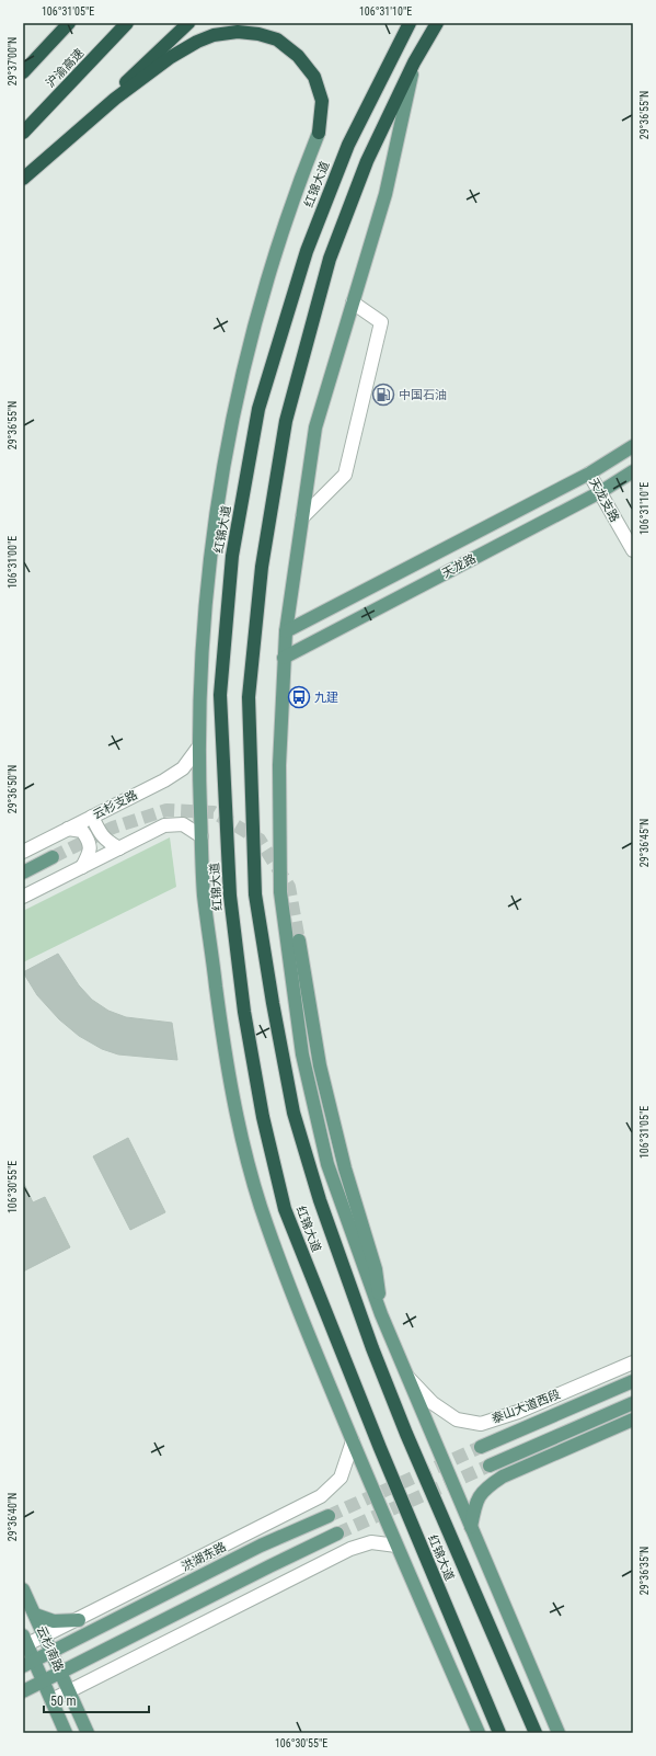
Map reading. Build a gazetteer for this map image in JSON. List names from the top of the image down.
{
  "streets": {
    "highway": ["沪渝高速", "红锦大道"],
    "main road": [
      "天龙路",
      "泰山大道西段",
      "洪湖东路",
      "云杉南路"
    ],
    "street": ["天龙支路", "云杉支路"]
  },
  "crossings": [
    ["红锦大道", "天龙路"],
    ["红锦大道", "云杉支路"],
    ["红锦大道", "泰山大道西段"],
    ["红锦大道", "洪湖东路"],
    ["天龙支路", "天龙路"],
    ["洪湖东路", "云杉南路"]
  ],
  "places": {
    "fuel station": ["中国石油"],
    "bus stop": ["九建"]
  },
  "scale_bar": "50 m",
  "coordinates": [
    "106°31'05\"E",
    "106°31'10\"E",
    "29°37'00\"N",
    "29°36'55\"N",
    "106°31'00\"E",
    "29°36'50\"N",
    "29°36'45\"N",
    "106°30'55\"E",
    "29°36'40\"N",
    "29°36'35\"N"
  ]
}
